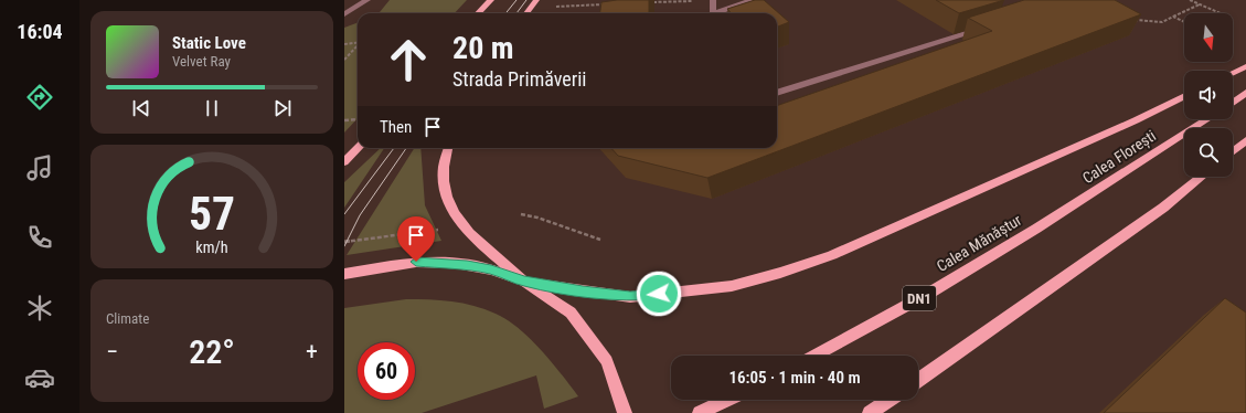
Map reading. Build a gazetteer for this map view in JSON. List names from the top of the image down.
{
  "streets": {
    "main road": ["Calea Florești", "Calea Mănăștur", "DN1"]
  },
  "crossings": [
    ["Calea Florești", "Calea Mănăștur"]
  ],
  "north": "bottom",
  "page": {
    "tabs": "16:04",
    "turn": ["20 m", "Strada Primăverii"],
    "song": ["Static Love", "Velvet Ray"],
    "then": "Then",
    "tile": "Climate",
    "heat": ["−", "22°", "+"],
    "limit": "60",
    "trip": "16:05 · 1 min · 40 m",
    "gauge": ["57", "km/h"]
  }
}
